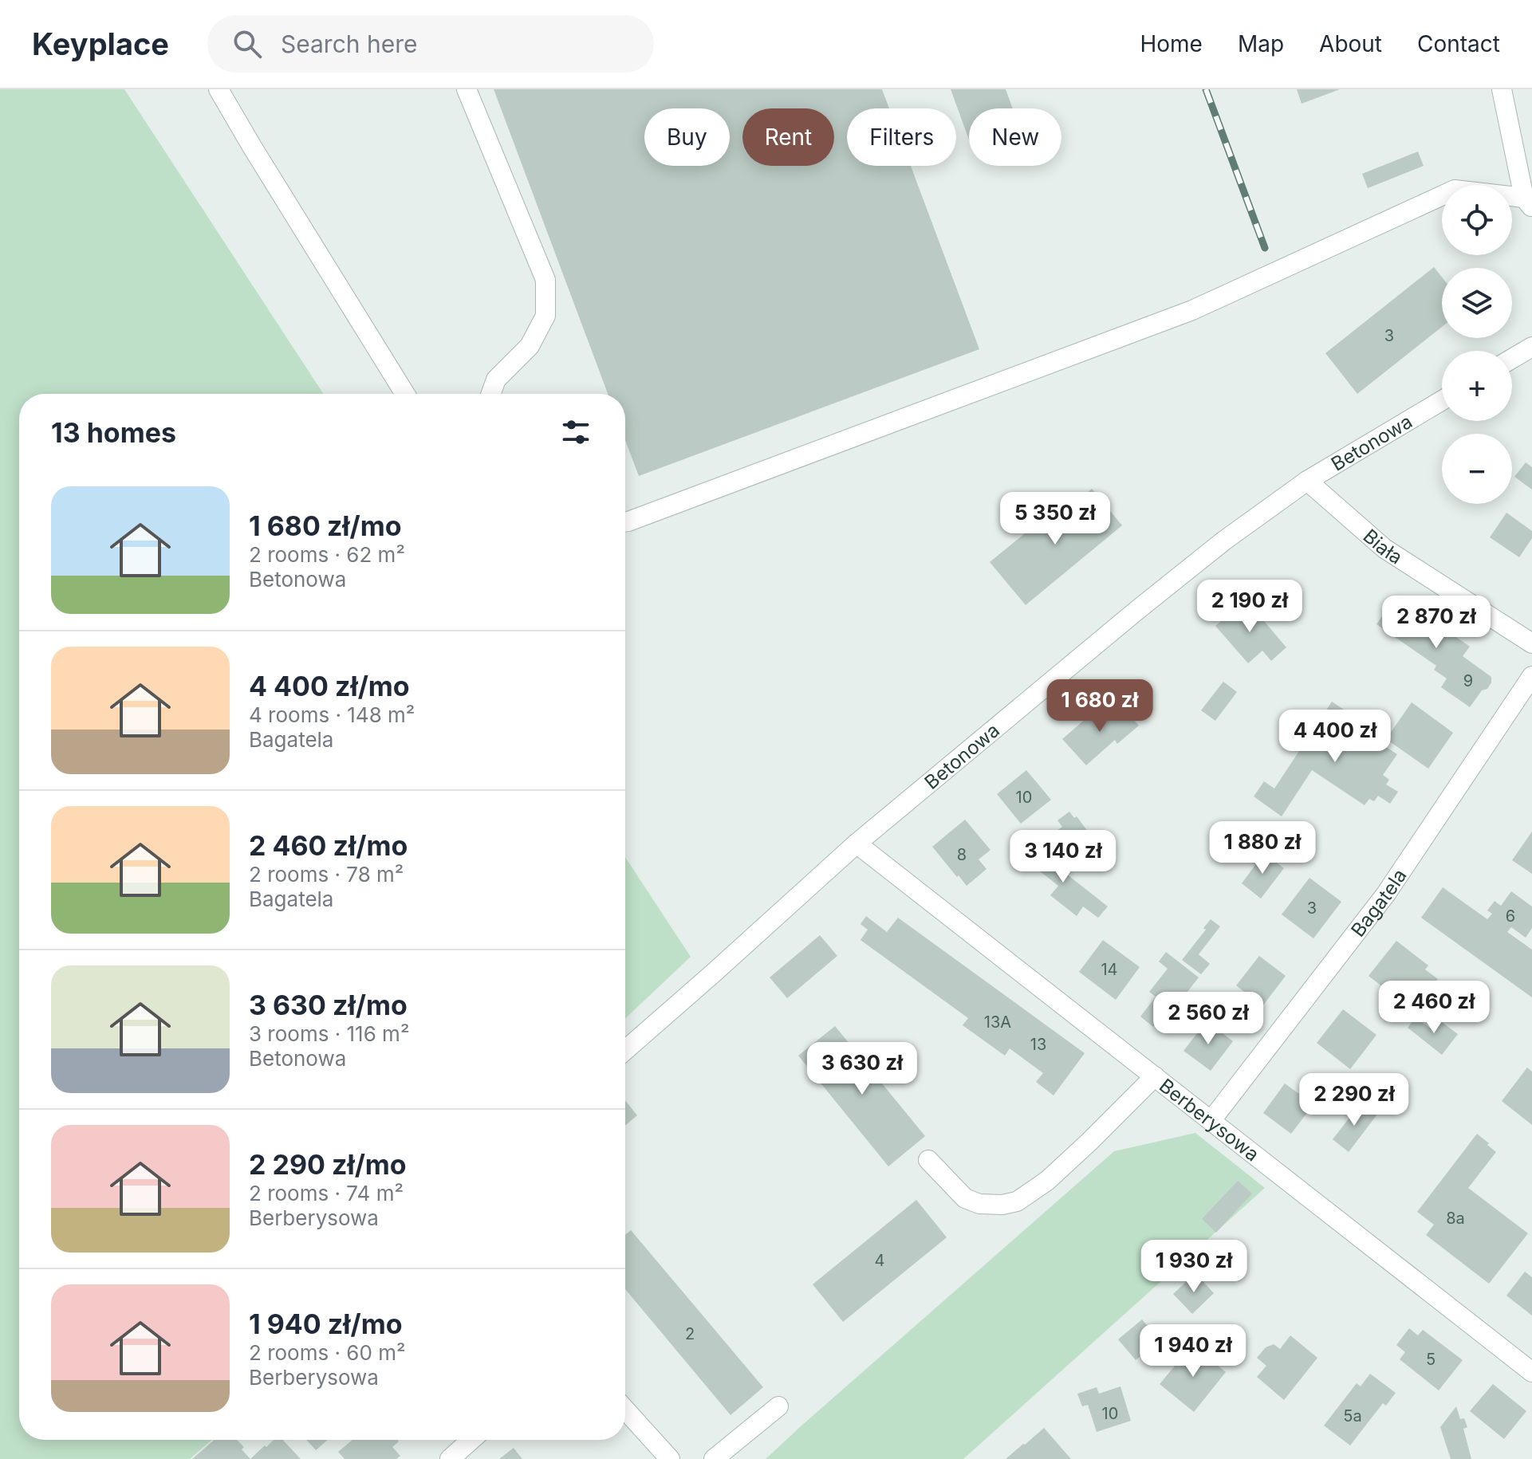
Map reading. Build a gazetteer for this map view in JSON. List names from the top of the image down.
{
  "streets": {
    "street": [
      "Betonowa",
      "Biała",
      "Bagatela",
      "Berberysowa"
    ]
  },
  "crossings": [
    ["Betonowa", "Biała"],
    ["Betonowa", "Berberysowa"],
    ["Bagatela", "Berberysowa"]
  ],
  "house_numbers": [
    "3",
    "9",
    "10",
    "8",
    "3",
    "6",
    "14",
    "13A",
    "13",
    "8a",
    "4",
    "2",
    "5",
    "10",
    "5a"
  ],
  "page": {
    "header": "Keyplace",
    "search": "Search here",
    "nav": [
      "Home",
      "Map",
      "About",
      "Contact"
    ],
    "chip": [
      "Buy",
      "Rent",
      "Filters",
      "New"
    ],
    "map_buttons": ["+", "−"],
    "heading": "13 homes",
    "list": [
      {
        "name": "1 680 zł/mo",
        "note": "2 rooms · 62 m² · Betonowa"
      },
      {
        "name": "4 400 zł/mo",
        "note": "4 rooms · 148 m² · Bagatela"
      },
      {
        "name": "2 460 zł/mo",
        "note": "2 rooms · 78 m² · Bagatela"
      },
      {
        "name": "3 630 zł/mo",
        "note": "3 rooms · 116 m² · Betonowa"
      },
      {
        "name": "2 290 zł/mo",
        "note": "2 rooms · 74 m² · Berberysowa"
      },
      {
        "name": "1 940 zł/mo",
        "note": "2 rooms · 60 m² · Berberysowa"
      }
    ],
    "price": [
      "5 350 zł",
      "2 190 zł",
      "2 870 zł",
      "1 680 zł",
      "4 400 zł",
      "1 880 zł",
      "3 140 zł",
      "2 460 zł",
      "2 560 zł",
      "3 630 zł",
      "2 290 zł",
      "1 930 zł",
      "1 940 zł"
    ]
  }
}
